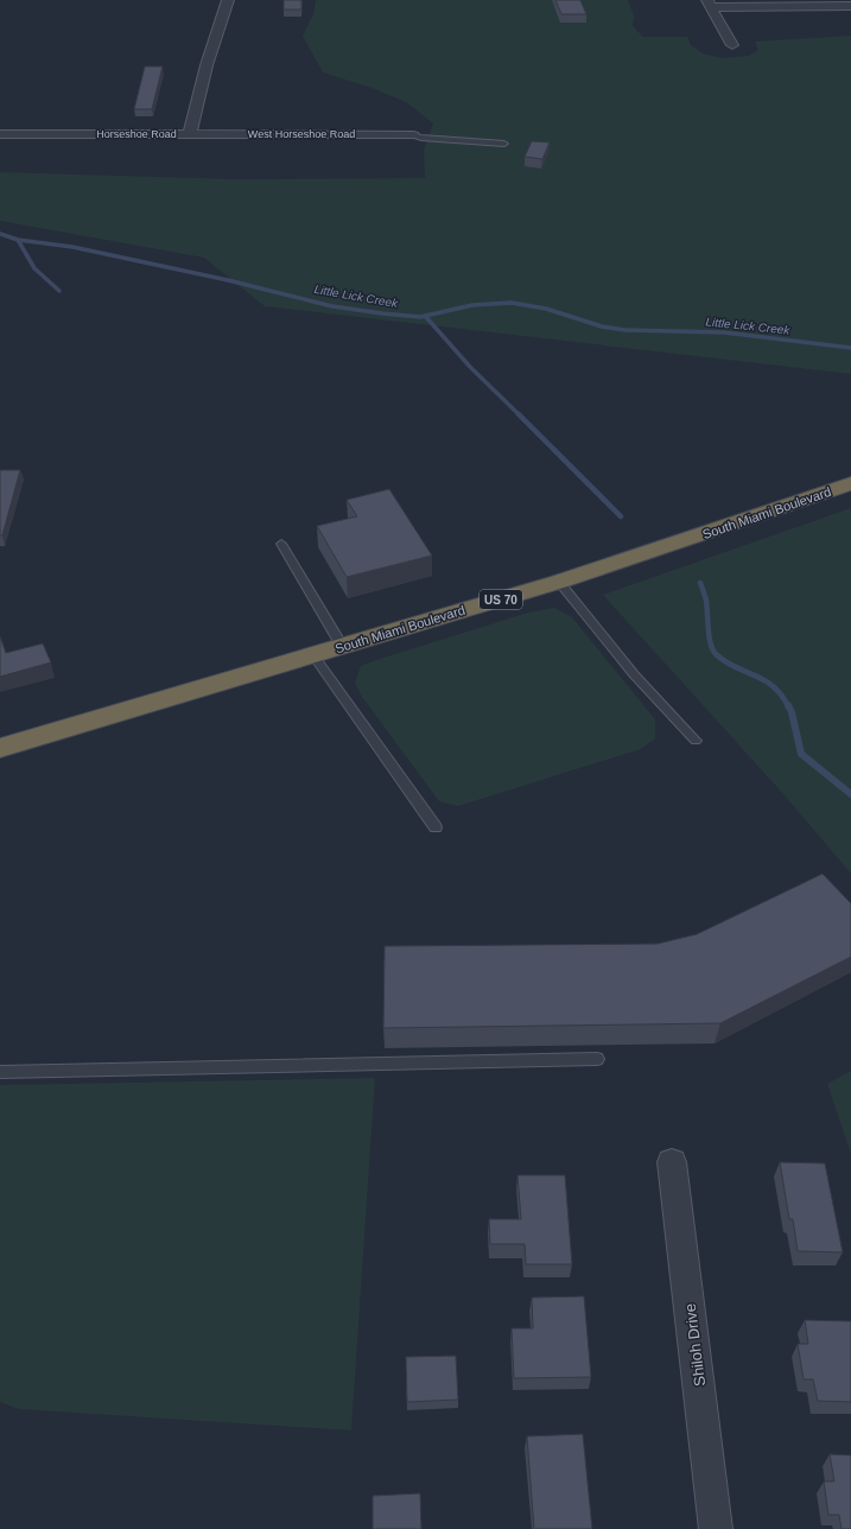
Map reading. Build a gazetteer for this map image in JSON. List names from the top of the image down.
{
  "streets": {
    "highway": ["South Miami Boulevard", "US 70"],
    "street": ["Horseshoe Road", "West Horseshoe Road", "Shiloh Drive"]
  },
  "crossings": [
    ["Horseshoe Road", "West Horseshoe Road"]
  ],
  "water": ["Little Lick Creek"]
}
